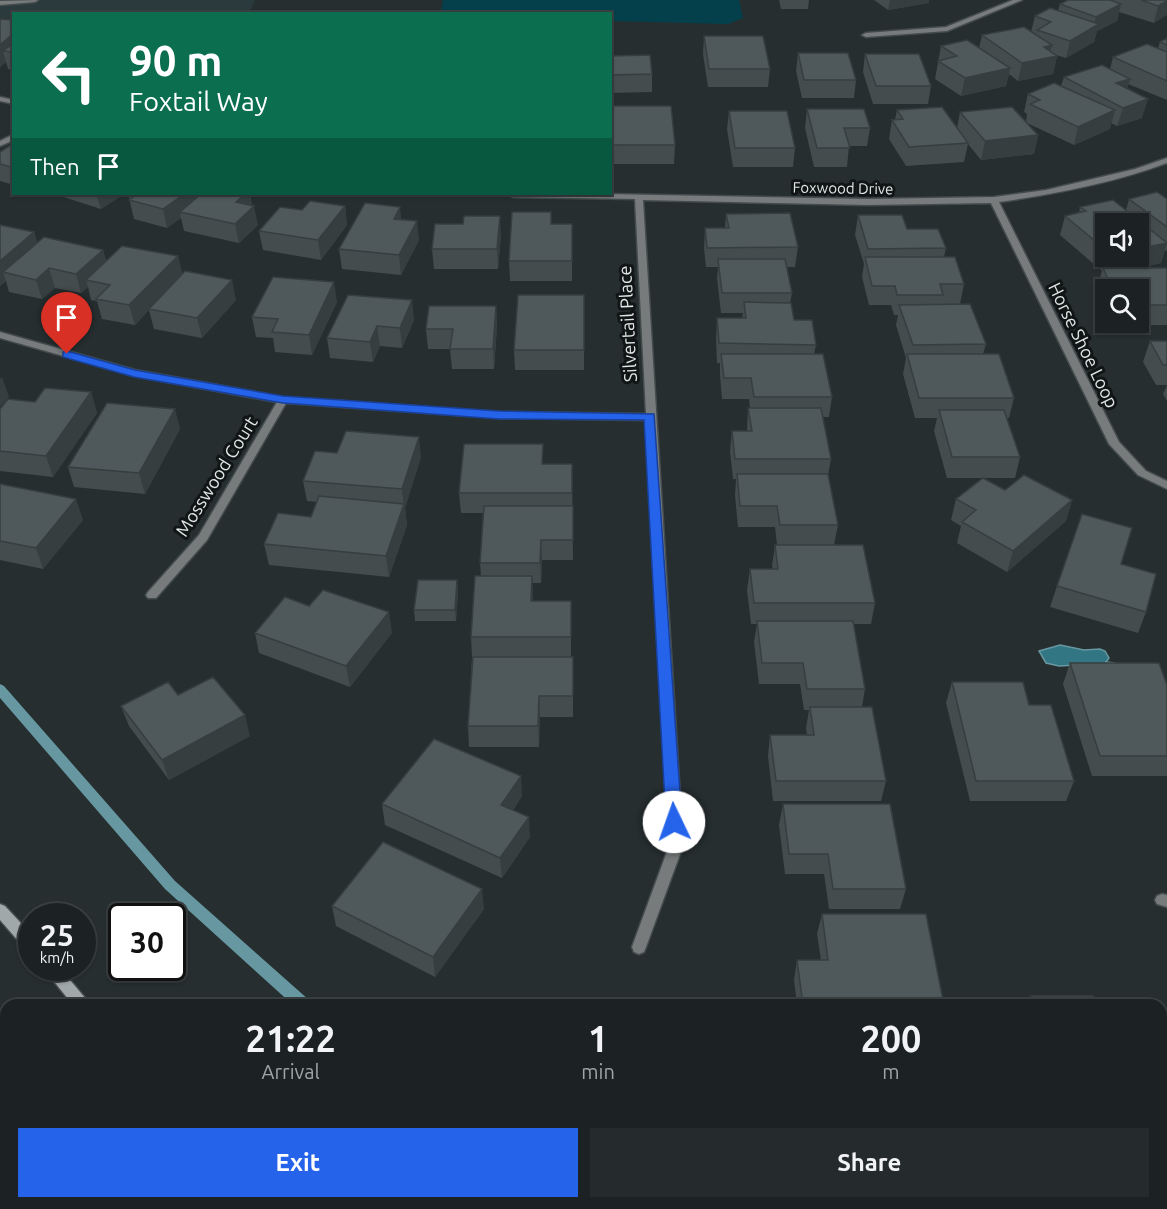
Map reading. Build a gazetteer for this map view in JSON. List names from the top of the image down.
{
  "streets": {
    "street": [
      "Foxwood Drive",
      "Silvertail Place",
      "Horse Shoe Loop",
      "Mosswood Court"
    ]
  },
  "crossings": [
    ["Foxwood Drive", "Silvertail Place"],
    ["Foxwood Drive", "Horse Shoe Loop"]
  ],
  "page": {
    "turn": ["90 m", "Foxtail Way"],
    "then": "Then",
    "speed": "25 km/h",
    "limit": "30",
    "eta": [
      "21:22",
      "Arrival",
      "1",
      "min",
      "200",
      "m"
    ],
    "buttons": ["Exit", "Share"]
  }
}
